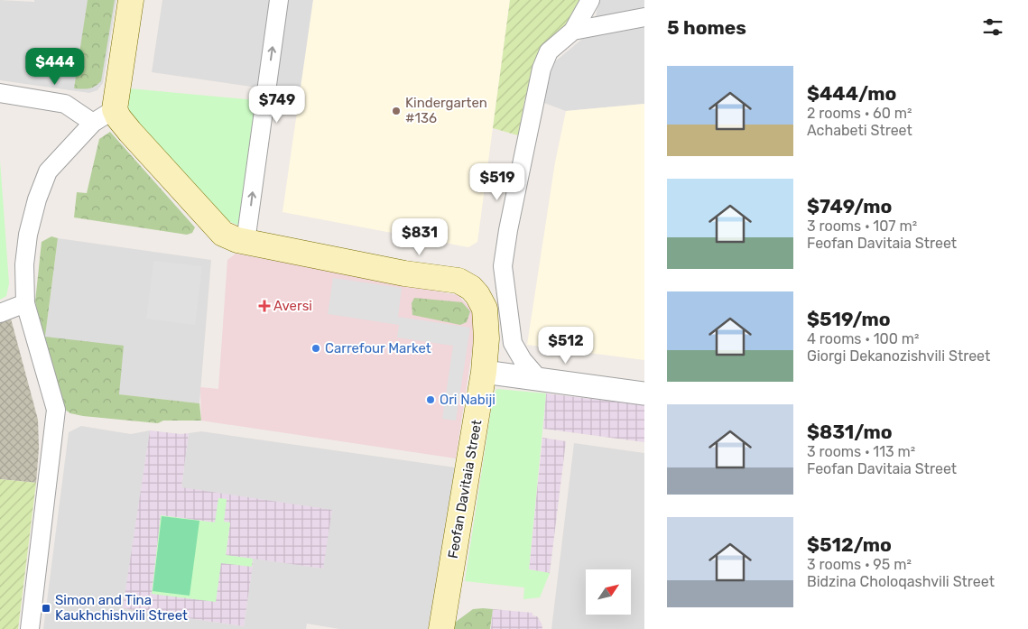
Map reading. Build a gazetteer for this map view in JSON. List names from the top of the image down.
{
  "streets": {
    "main road": ["Feofan Davitaia Street"]
  },
  "places": {
    "other": ["Kindergarten #136", "Carrefour Market", "Ori Nabiji"],
    "health": ["Aversi"],
    "transit": ["Simon and Tina Kaukhchishvili Street"]
  },
  "north": "top right",
  "page": {
    "heading": "5 homes",
    "price": [
      "$444",
      "$749",
      "$519",
      "$831",
      "$512"
    ],
    "list": [
      {
        "name": "$444/mo",
        "note": "2 rooms · 60 m² · Achabeti Street"
      },
      {
        "name": "$749/mo",
        "note": "3 rooms · 107 m² · Feofan Davitaia Street"
      },
      {
        "name": "$519/mo",
        "note": "4 rooms · 100 m² · Giorgi Dekanozishvili Street"
      },
      {
        "name": "$831/mo",
        "note": "3 rooms · 113 m² · Feofan Davitaia Street"
      },
      {
        "name": "$512/mo",
        "note": "3 rooms · 95 m² · Bidzina Choloqashvili Street"
      }
    ]
  }
}
